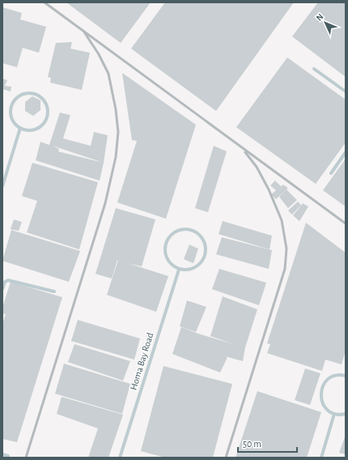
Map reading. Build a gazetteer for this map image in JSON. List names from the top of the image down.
{
  "streets": {
    "lane": ["Homa Bay Road"]
  },
  "scale_bar": "50 m",
  "north": "top left"
}
